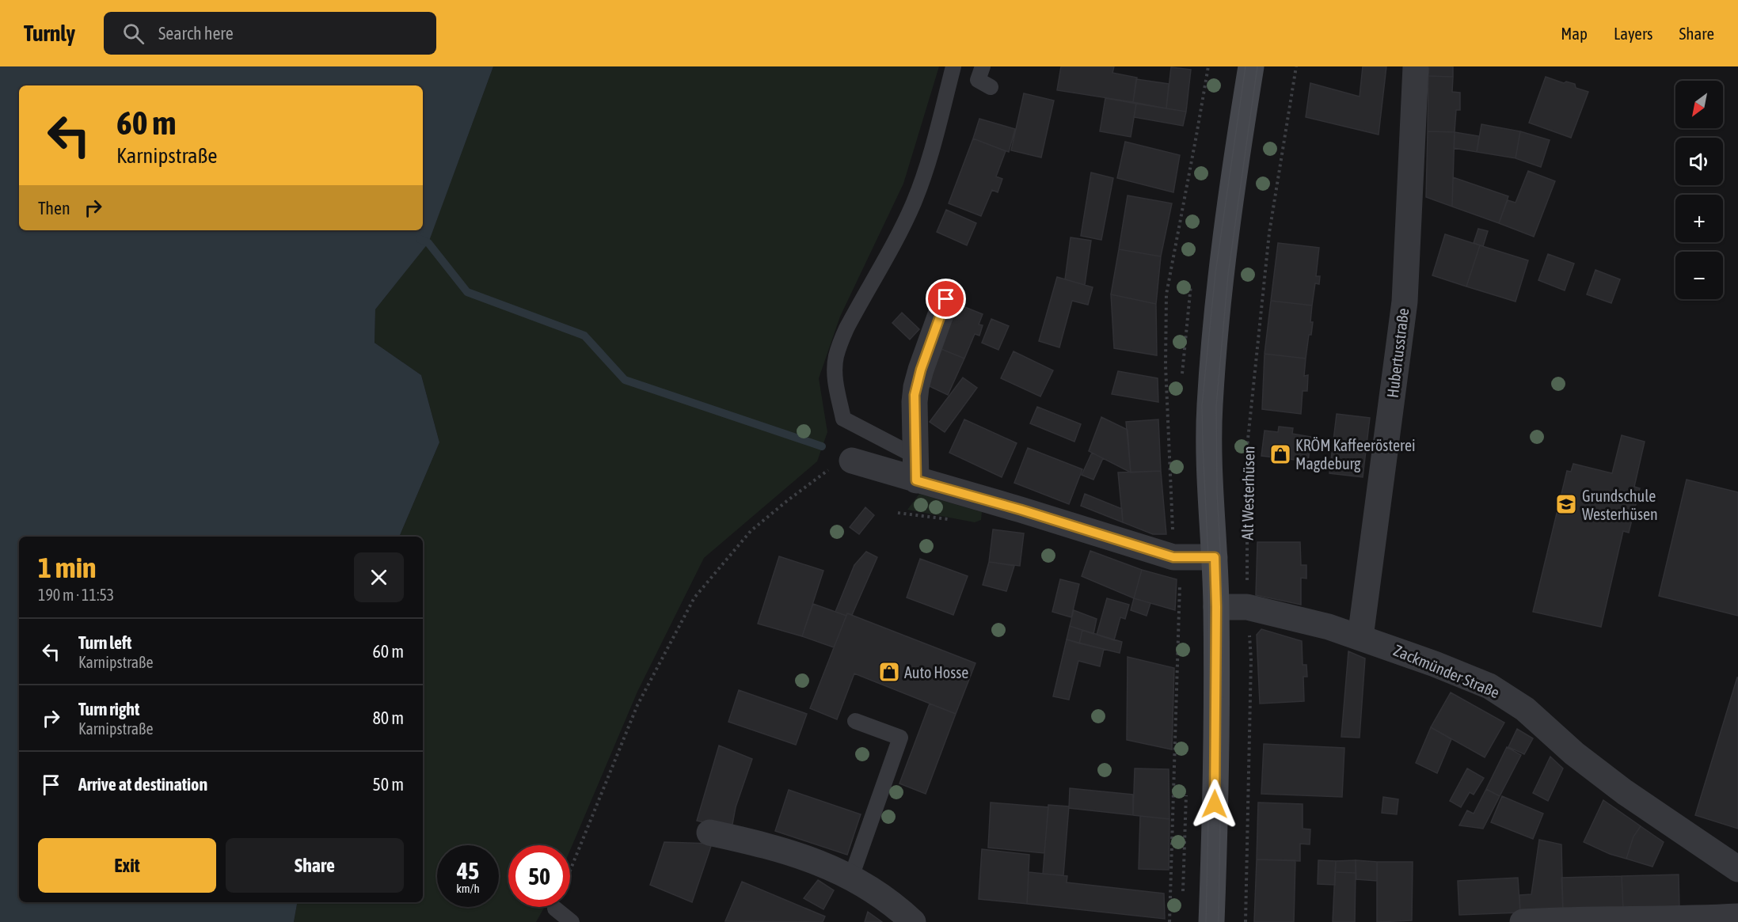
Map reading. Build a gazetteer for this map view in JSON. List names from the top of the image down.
{
  "streets": {
    "street": ["Hubertusstraße", "Zackmünder Straße"],
    "path": ["Alt Westerhüsen"]
  },
  "crossings": [
    ["Hubertusstraße", "Zackmünder Straße"],
    ["Alt Westerhüsen", "Zackmünder Straße"]
  ],
  "places": {
    "shop": ["KRÖM Kaffeerösterei Magdeburg", "Auto Hosse"],
    "school or university": ["Grundschule Westerhüsen"]
  },
  "north": "bottom left",
  "page": {
    "header": "Turnly",
    "search": "Search here",
    "nav": ["Map", "Layers", "Share"],
    "map_buttons": ["+", "−"],
    "turn": ["60 m", "Karnipstraße"],
    "then": "Then",
    "heading": ["1 min", "190 m · 11:53"],
    "list": [
      {
        "name": "Turn left",
        "note": "Karnipstraße",
        "value": "60 m"
      },
      {
        "name": "Turn right",
        "note": "Karnipstraße",
        "value": "80 m"
      },
      {
        "name": "Arrive at destination",
        "value": "50 m"
      }
    ],
    "buttons": ["Exit", "Share"],
    "speed": "45 km/h",
    "limit": "50"
  }
}
